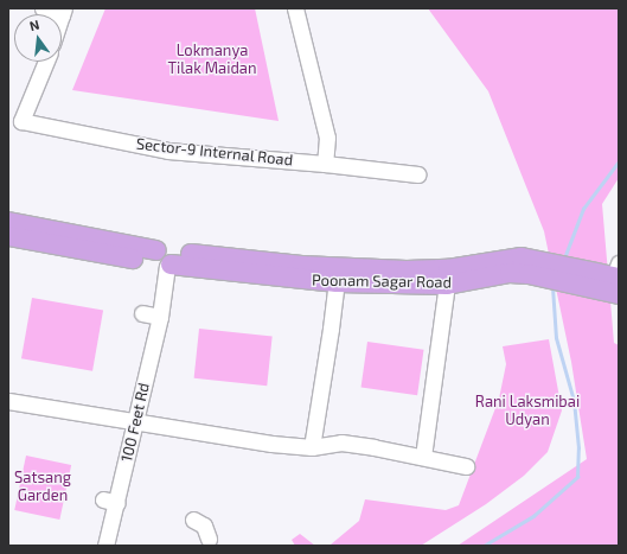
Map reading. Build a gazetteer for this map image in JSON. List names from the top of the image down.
{
  "streets": {
    "main road": ["Poonam Sagar Road"],
    "street": ["Sector-9 Internal Road", "100 Feet Rd"]
  },
  "crossings": [
    ["Poonam Sagar Road", "100 Feet Rd"]
  ],
  "parks": ["Lokmanya Tilak Maidan", "Rani Laksmibai Udyan", "Satsang Garden"],
  "north": "top"
}
